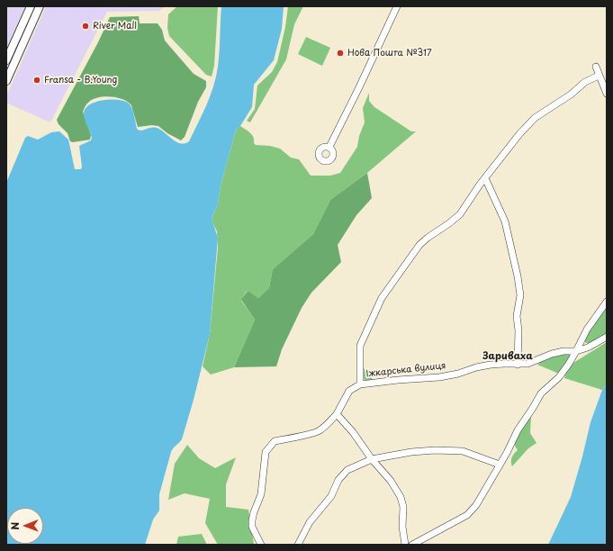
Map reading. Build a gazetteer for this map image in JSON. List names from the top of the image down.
{
  "streets": {
    "street": ["Іжкарська вулиця"]
  },
  "districts": ["Зариваха"],
  "places": ["River Mall", "Нова Пошта №317", "Fransa - B.Young"],
  "north": "left"
}
